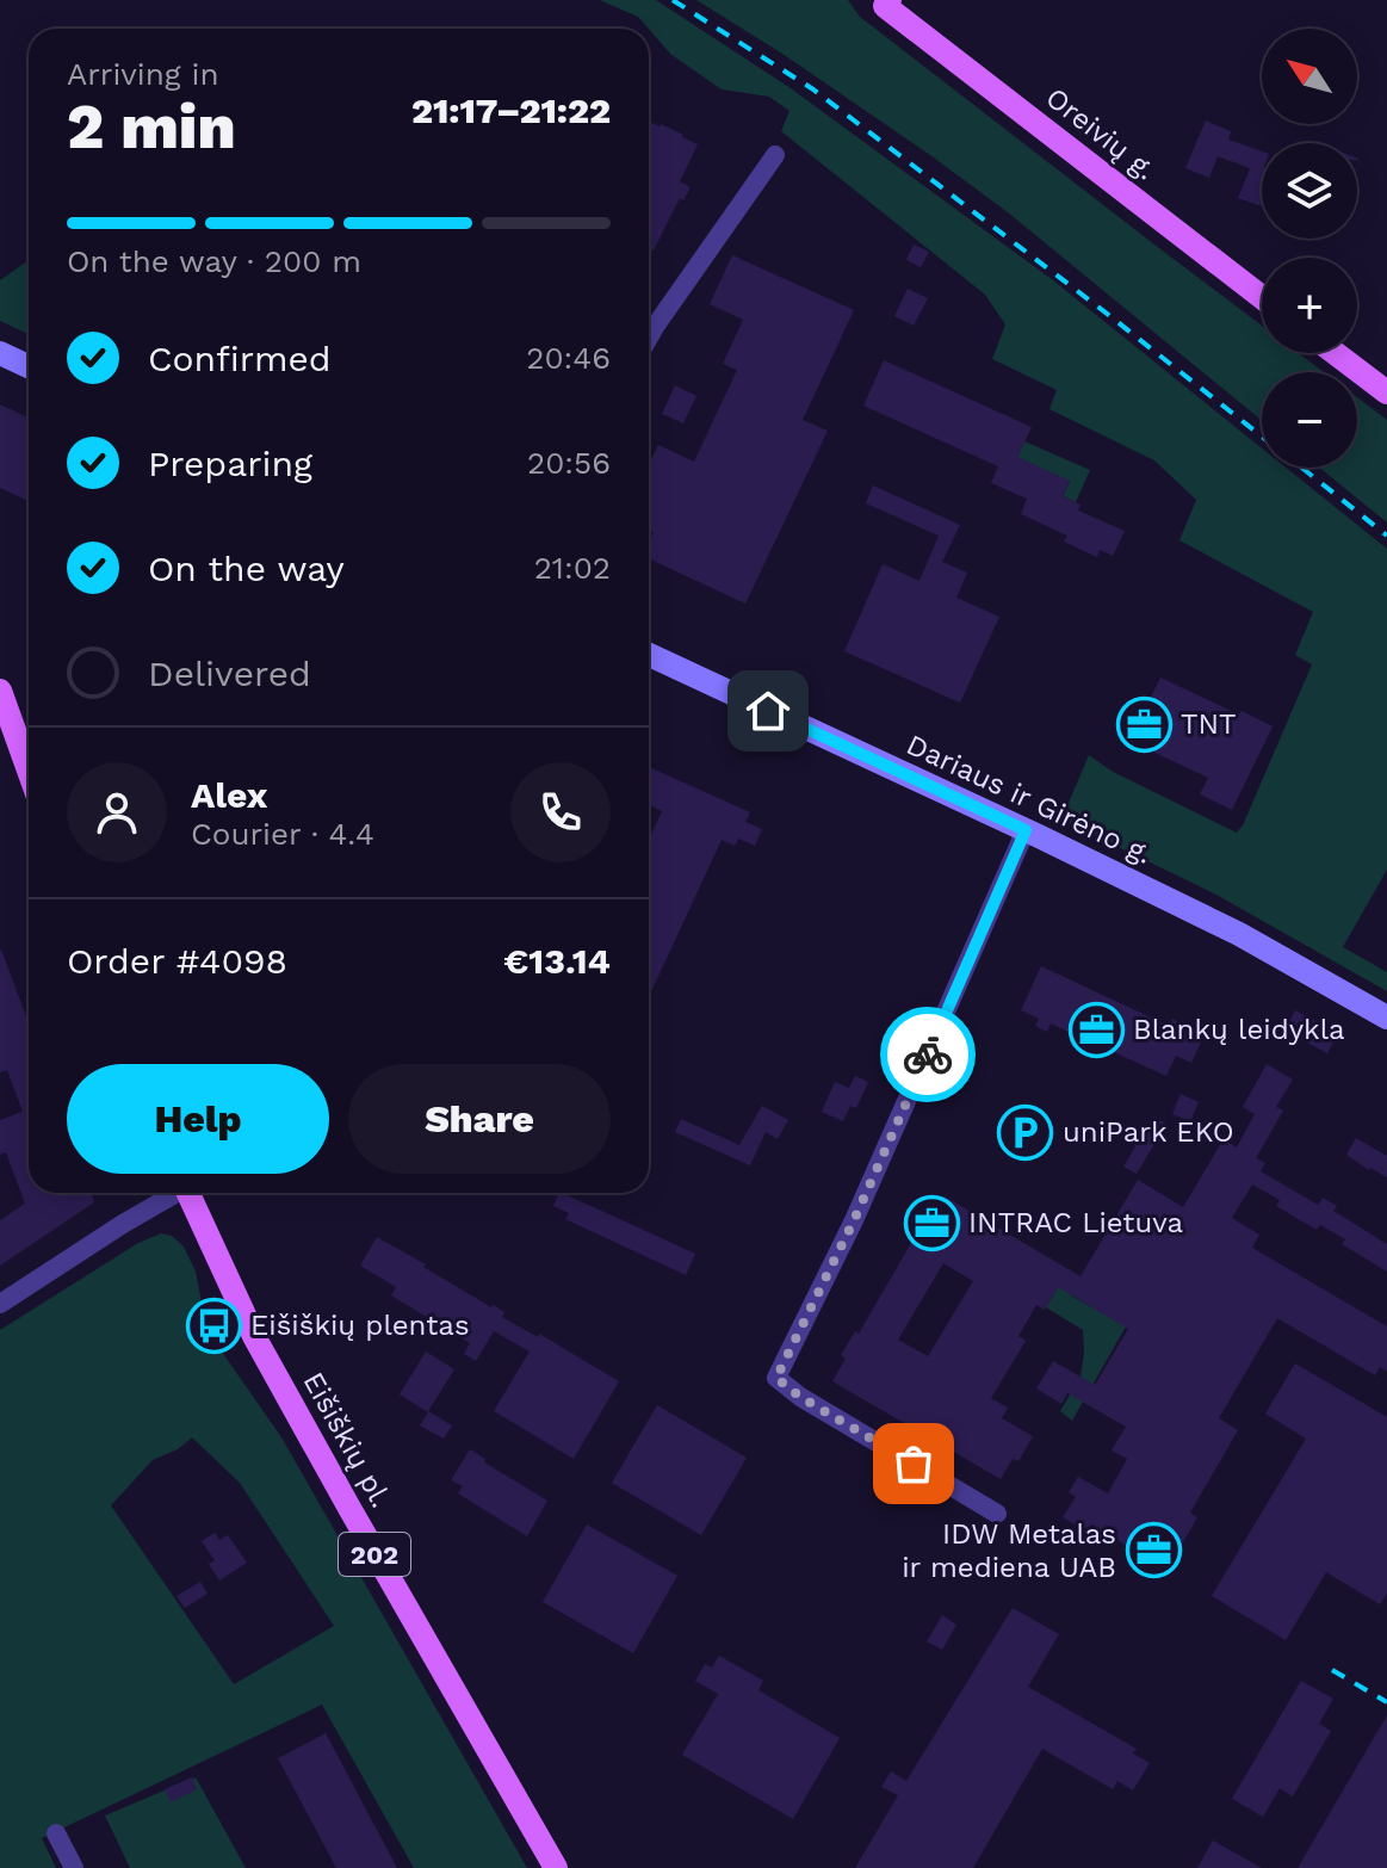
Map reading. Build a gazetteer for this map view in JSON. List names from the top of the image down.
{
  "streets": {
    "main road": [
      "Oreivių g.",
      "Dariaus ir Girėno g.",
      "Eišiškių pl.",
      "202"
    ]
  },
  "places": {
    "office": [
      "TNT",
      "Blankų leidykla",
      "INTRAC Lietuva",
      "IDW Metalas ir mediena UAB"
    ],
    "parking": ["uniPark EKO"],
    "bus stop": ["Eišiškių plentas"]
  },
  "north": "top left",
  "page": {
    "map_buttons": ["+", "−"],
    "heading": ["2 min", "Arriving in", "21:17–21:22"],
    "panel": [
      "Alex",
      "Courier · 4.4",
      "Order #4098",
      "€13.14"
    ],
    "bar": "On the way · 200 m",
    "list": [
      ["Confirmed", "20:46"],
      ["Preparing", "20:56"],
      ["On the way", "21:02"],
      "Delivered"
    ],
    "buttons": ["Help", "Share"]
  }
}
